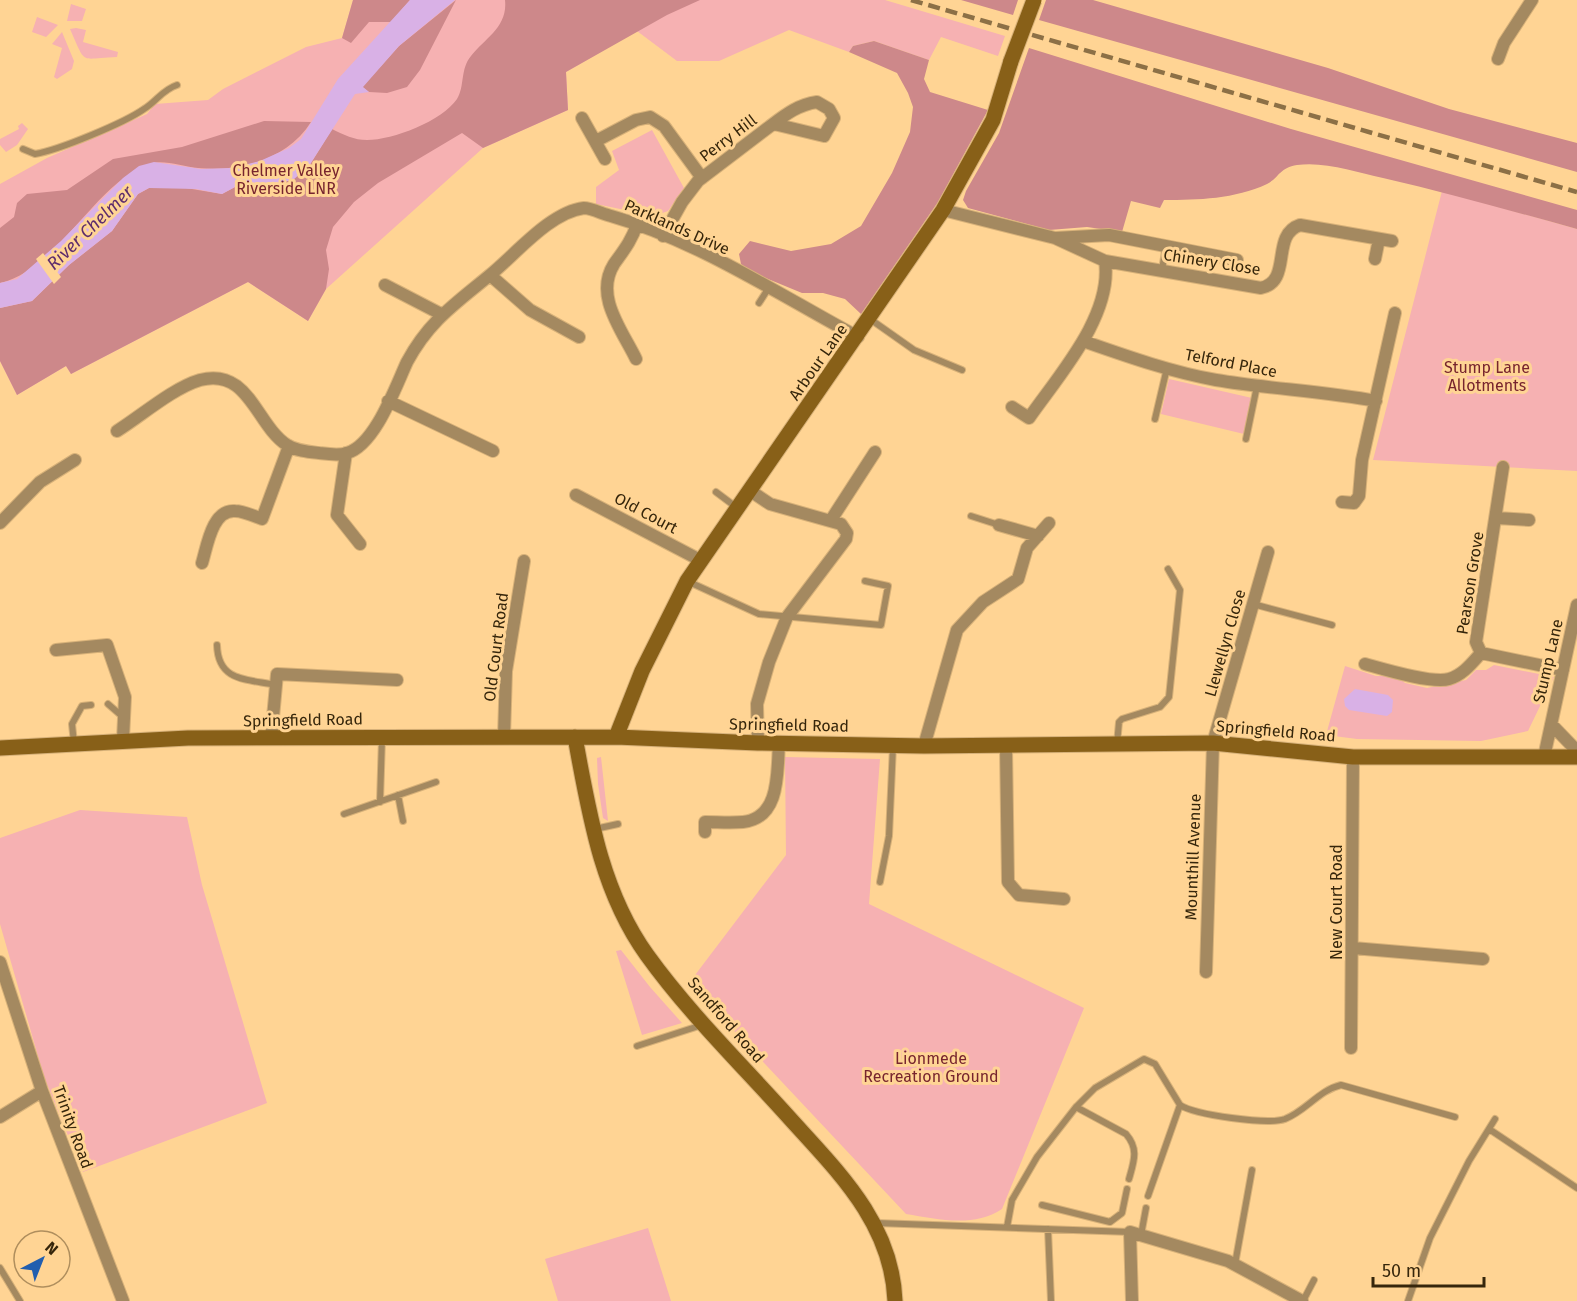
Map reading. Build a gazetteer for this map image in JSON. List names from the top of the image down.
{
  "streets": {
    "main road": ["Arbour Lane", "Springfield Road", "Sandford Road"],
    "street": [
      "Perry Hill",
      "Parklands Drive",
      "Chinery Close",
      "Telford Place",
      "Old Court",
      "Pearson Grove",
      "Llewellyn Close",
      "Old Court Road",
      "Stump Lane",
      "Mounthill Avenue",
      "New Court Road",
      "Trinity Road"
    ]
  },
  "crossings": [
    ["Perry Hill", "Parklands Drive"],
    ["Parklands Drive", "Arbour Lane"],
    ["Arbour Lane", "Old Court"],
    ["Arbour Lane", "Springfield Road"],
    ["Pearson Grove", "Stump Lane"],
    ["Llewellyn Close", "Springfield Road"],
    ["Llewellyn Close", "Mounthill Avenue"],
    ["Old Court Road", "Springfield Road"],
    ["Stump Lane", "Springfield Road"],
    ["Springfield Road", "Mounthill Avenue"],
    ["Springfield Road", "New Court Road"],
    ["Springfield Road", "Sandford Road"]
  ],
  "water": ["River Chelmer"],
  "parks": ["Chelmer Valley Riverside LNR", "Stump Lane Allotments", "Lionmede Recreation Ground"],
  "scale_bar": "50 m",
  "north": "top right"
}
